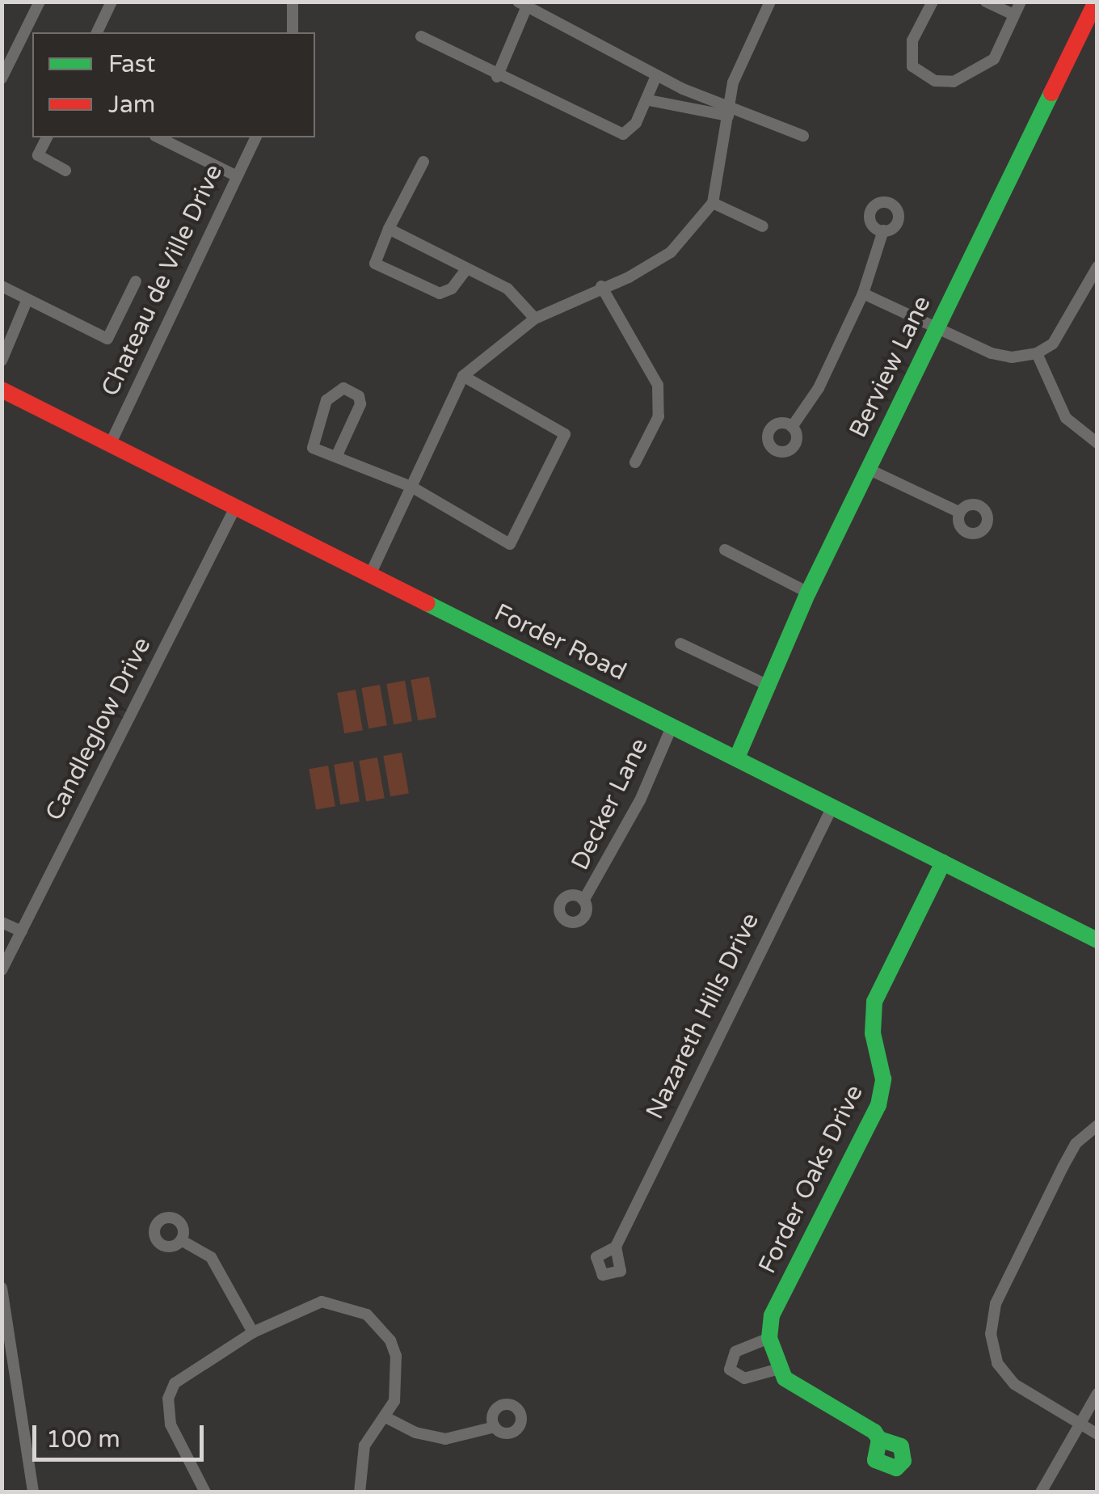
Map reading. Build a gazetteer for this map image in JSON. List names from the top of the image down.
{
  "streets": {
    "street": [
      "Chateau de Ville Drive",
      "Berview Lane",
      "Forder Road",
      "Candleglow Drive",
      "Decker Lane",
      "Nazareth Hills Drive",
      "Forder Oaks Drive"
    ]
  },
  "crossings": [
    ["Chateau de Ville Drive", "Forder Road"],
    ["Berview Lane", "Forder Road"],
    ["Forder Road", "Candleglow Drive"],
    ["Forder Road", "Decker Lane"],
    ["Forder Road", "Nazareth Hills Drive"],
    ["Forder Road", "Forder Oaks Drive"]
  ],
  "legend": ["Fast", "Jam"],
  "scale_bar": "100 m"
}
